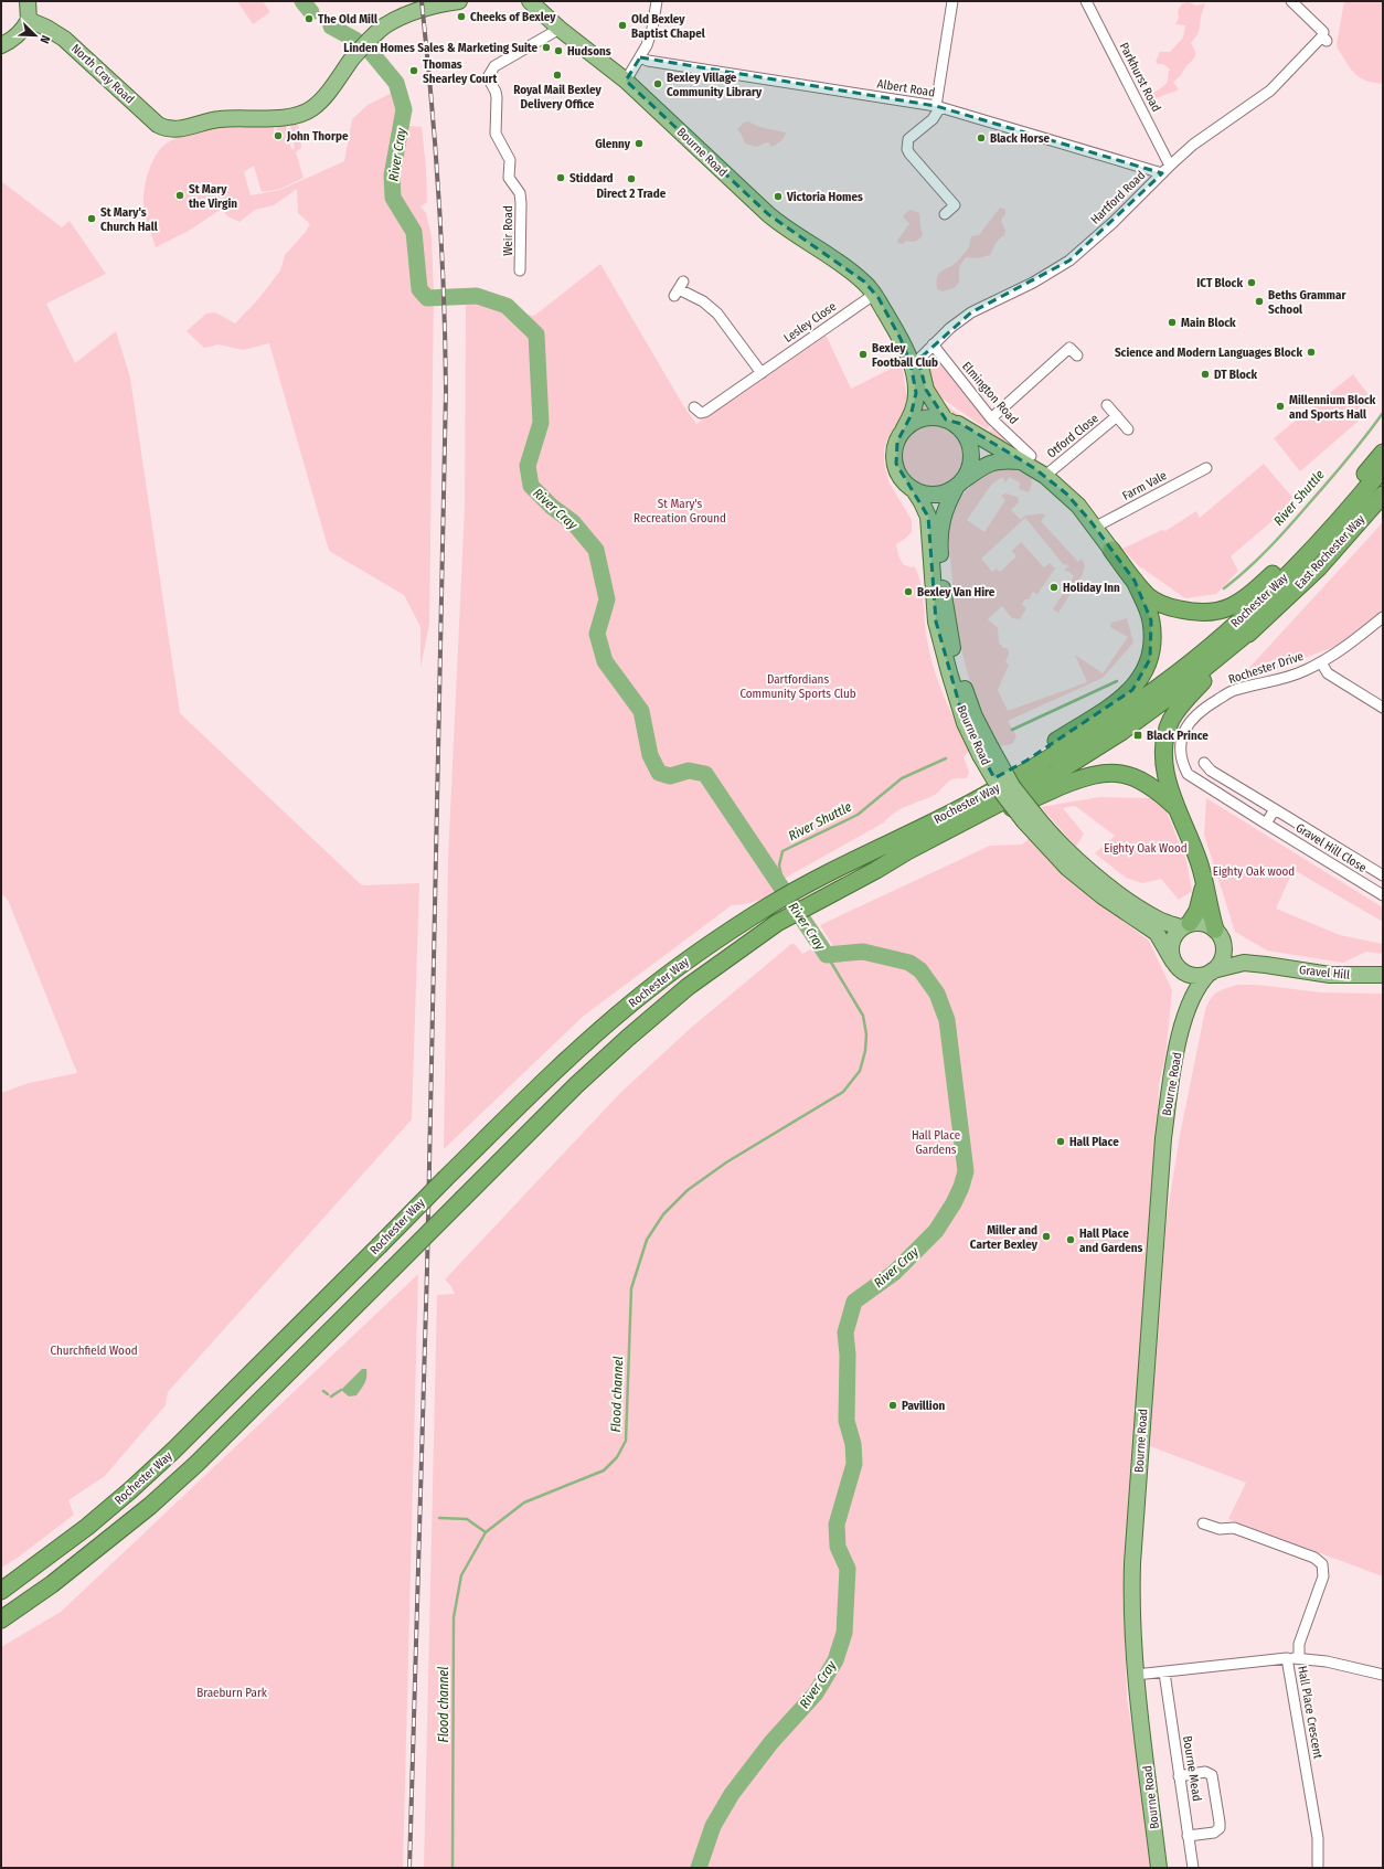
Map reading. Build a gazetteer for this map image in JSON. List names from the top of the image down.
{
  "streets": {
    "highway": ["East Rochester Way", "Rochester Way"],
    "main road": ["North Cray Road", "Bourne Road", "Gravel Hill"],
    "street": [
      "Parkhurst Road",
      "Albert Road",
      "Hartford Road",
      "Weir Road",
      "Lesley Close",
      "Elmington Road",
      "Otford Close",
      "Farm Vale",
      "Rochester Drive",
      "Gravel Hill Close",
      "Hall Place Crescent",
      "Bourne Mead"
    ]
  },
  "crossings": [
    ["Parkhurst Road", "Hartford Road"],
    ["Albert Road", "Hartford Road"],
    ["Bourne Road", "Hartford Road"],
    ["Bourne Road", "Weir Road"],
    ["Bourne Road", "Lesley Close"],
    ["Bourne Road", "Gravel Hill"],
    ["Bourne Road", "Hall Place Crescent"],
    ["Hartford Road", "Elmington Road"],
    ["East Rochester Way", "Rochester Way"],
    ["Rochester Drive", "Gravel Hill Close"],
    ["Hall Place Crescent", "Bourne Mead"]
  ],
  "water": ["River Cray", "River Shuttle", "Flood channel"],
  "parks": [
    "St Mary's Recreation Ground",
    "Dartfordians Community Sports Club",
    "Eighty Oak Wood",
    "Eighty Oak wood",
    "Hall Place Gardens",
    "Churchfield Wood",
    "Braeburn Park"
  ],
  "places": {
    "other": [
      "Cheeks of Bexley",
      "The Old Mill",
      "Old Bexley Baptist Chapel",
      "Linden Homes Sales & Marketing Suite",
      "Hudsons",
      "Thomas Shearley Court",
      "Royal Mail Bexley Delivery Office",
      "Bexley Village Community Library",
      "John Thorpe",
      "Black Horse",
      "Glenny",
      "Stiddard",
      "Direct 2 Trade",
      "St Mary the Virgin",
      "Victoria Homes",
      "St Mary's Church Hall",
      "ICT Block",
      "Beths Grammar School",
      "Main Block",
      "Science and Modern Languages Block",
      "Bexley Football Club",
      "DT Block",
      "Millennium Block and Sports Hall",
      "Holiday Inn",
      "Bexley Van Hire",
      "Hall Place",
      "Miller and Carter Bexley",
      "Hall Place and Gardens",
      "Pavillion"
    ],
    "transit": ["Black Prince"]
  },
  "north": "bottom right"
}
